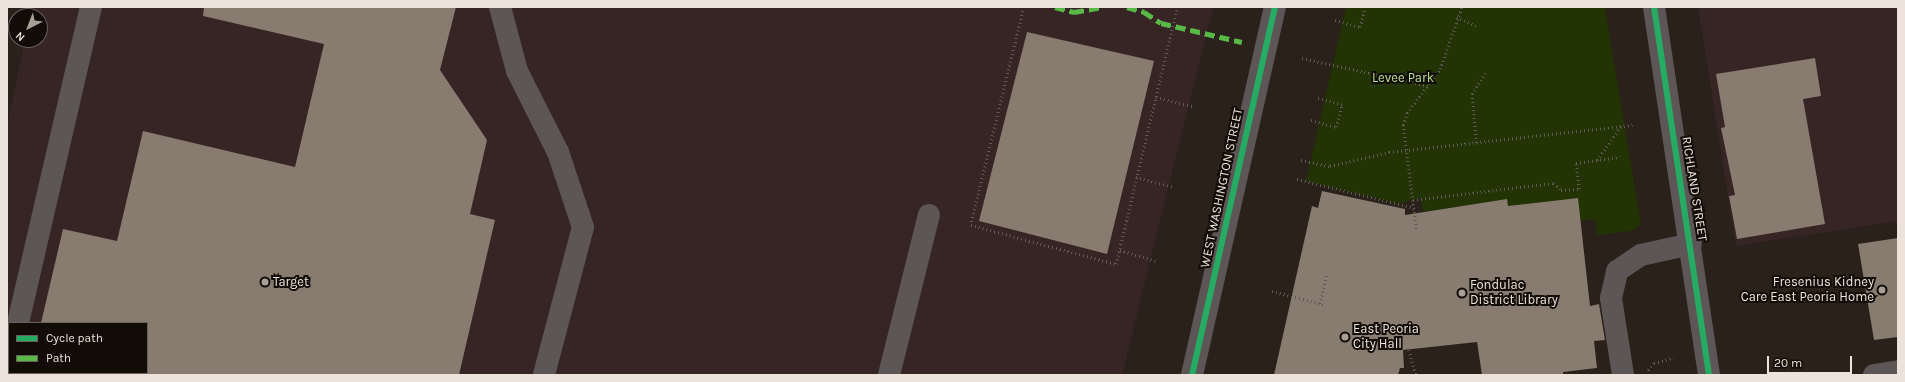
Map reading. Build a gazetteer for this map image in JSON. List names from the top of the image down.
{
  "streets": {
    "street": ["WEST WASHINGTON STREET", "RICHLAND STREET"]
  },
  "parks": ["Levee Park"],
  "places": [
    "Target",
    "Fresenius Kidney Care East Peoria Home",
    "Fondulac District Library",
    "East Peoria City Hall"
  ],
  "legend": ["Cycle path", "Path"],
  "scale_bar": "20 m",
  "north": "bottom left"
}
